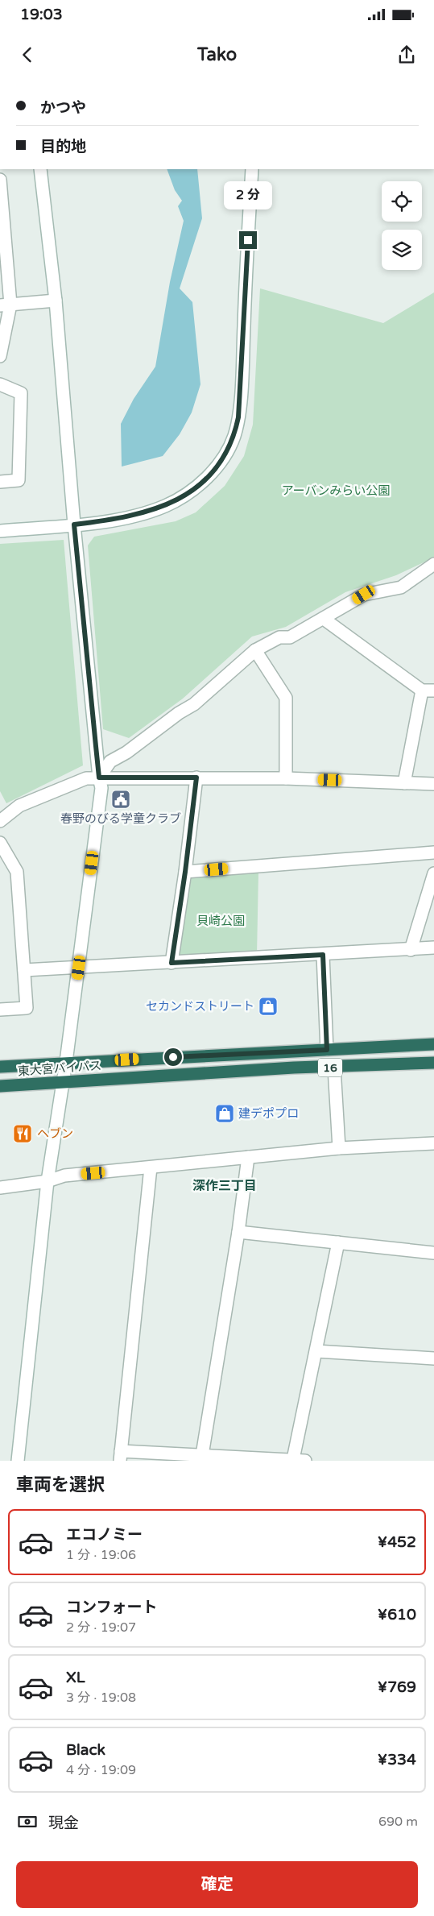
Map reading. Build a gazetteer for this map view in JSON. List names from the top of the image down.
{
  "streets": {
    "highway": ["16", "東大宮バイパス"]
  },
  "districts": ["深作三丁目"],
  "parks": ["アーバンみらい公園", "貝崎公園"],
  "places": {
    "public building": ["春野のびる学童クラブ"],
    "shop": ["セカンドストリート", "建デポプロ"],
    "restaurant": ["ヘブン"]
  },
  "page": {
    "status": "19:03",
    "header": "Tako",
    "banner": ["かつや", "目的地"],
    "bubble": "2 分",
    "heading": "車両を選択",
    "list": [
      {
        "name": "エコノミー",
        "note": "1 分 · 19:06",
        "value": "¥452"
      },
      {
        "name": "コンフォート",
        "note": "2 分 · 19:07",
        "value": "¥610"
      },
      {
        "name": "XL",
        "note": "3 分 · 19:08",
        "value": "¥769"
      },
      {
        "name": "Black",
        "note": "4 分 · 19:09",
        "value": "¥334"
      }
    ],
    "pay": ["現金", "690 m"],
    "buttons": "確定"
  }
}
